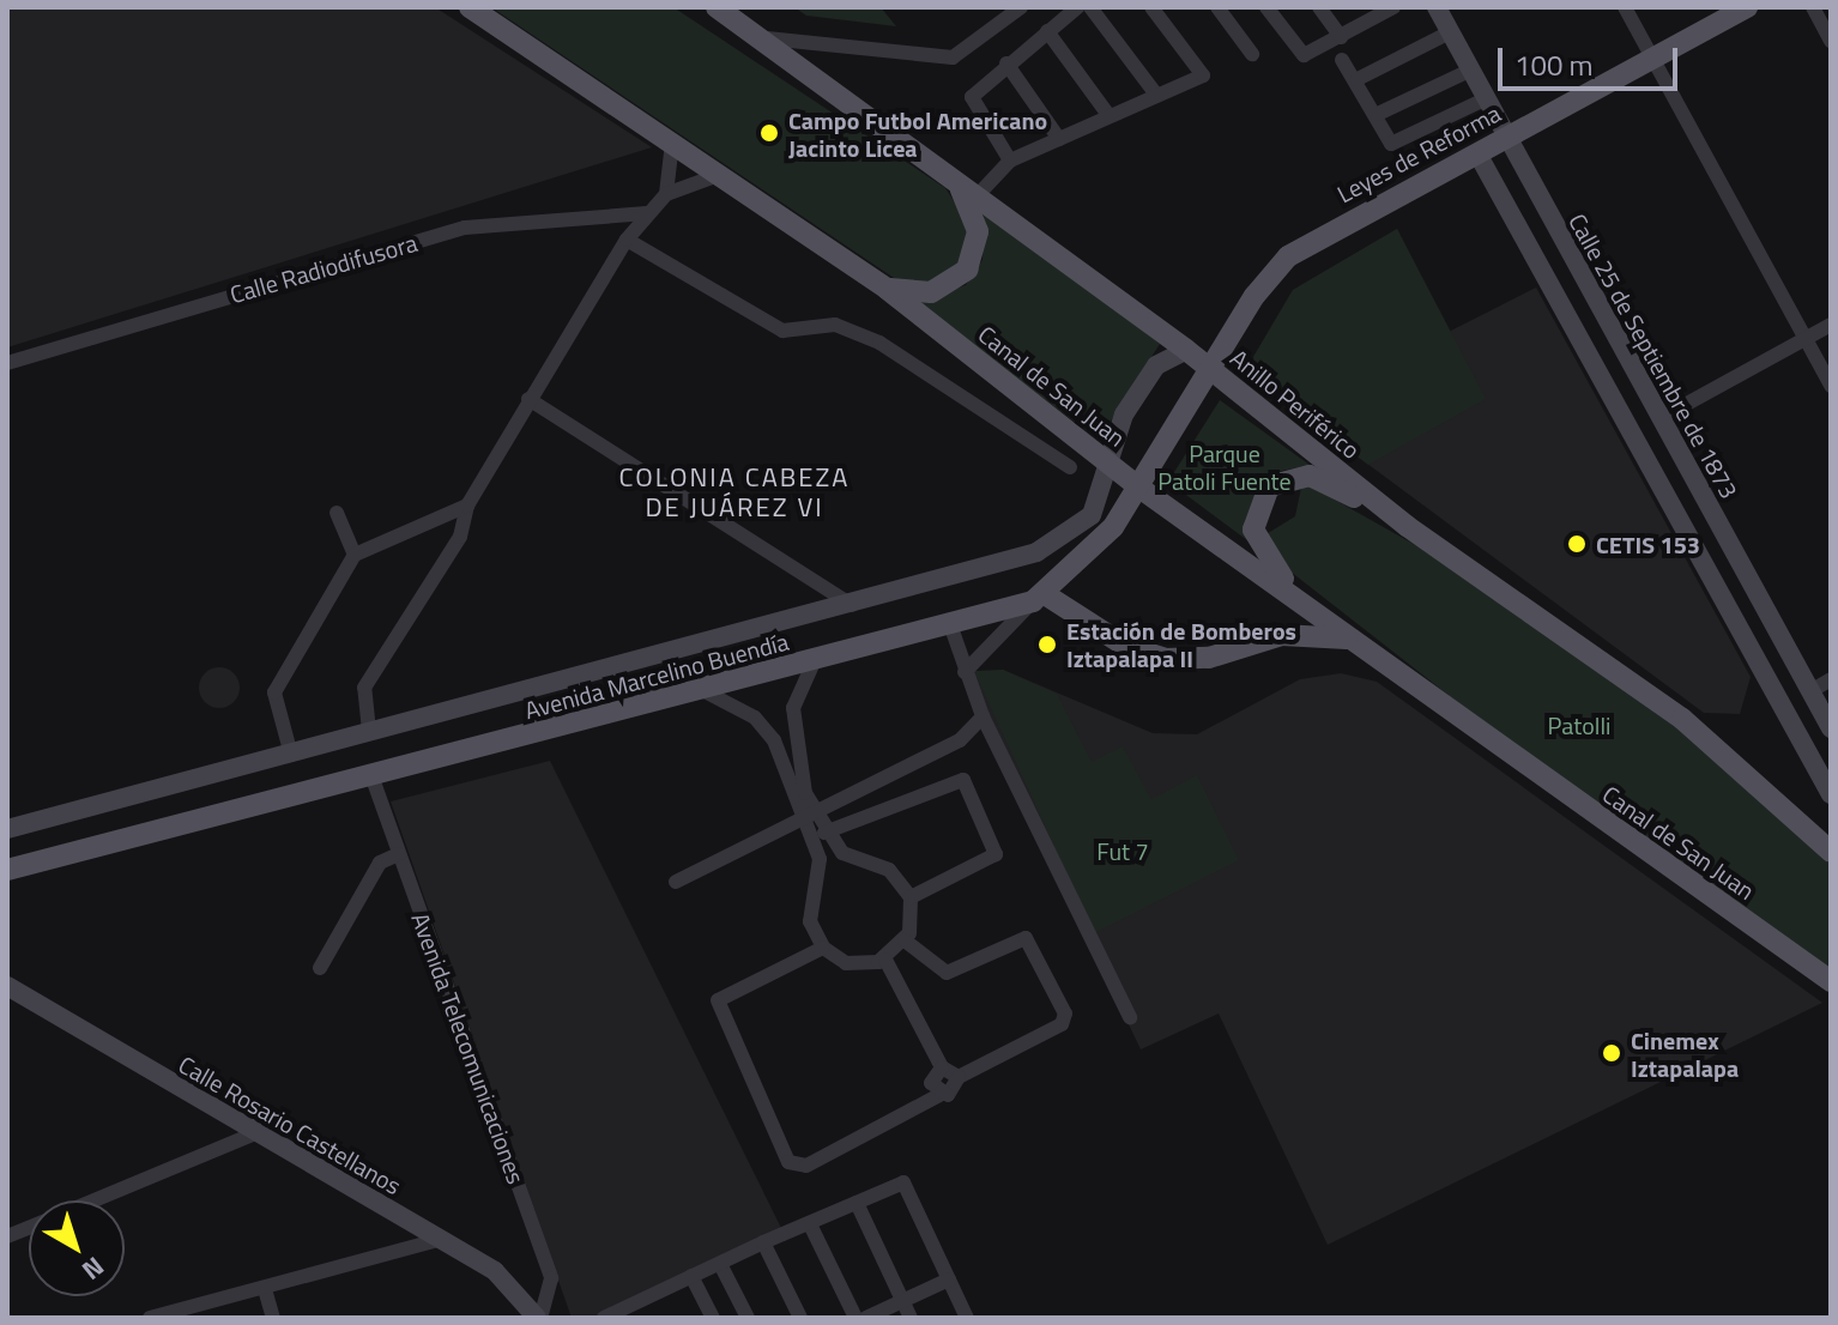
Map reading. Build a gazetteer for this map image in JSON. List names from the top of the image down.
{
  "streets": {
    "main road": [
      "Leyes de Reforma",
      "Canal de San Juan",
      "Anillo Periférico",
      "Avenida Marcelino Buendía"
    ],
    "street": [
      "Calle Radiodifusora",
      "Calle 25 de Septiembre de 1873",
      "Avenida Telecomunicaciones",
      "Calle Rosario Castellanos"
    ]
  },
  "crossings": [
    ["Leyes de Reforma", "Calle 25 de Septiembre de 1873"],
    ["Leyes de Reforma", "Anillo Periférico"],
    ["Leyes de Reforma", "Avenida Marcelino Buendía"],
    ["Canal de San Juan", "Avenida Marcelino Buendía"],
    ["Anillo Periférico", "Avenida Marcelino Buendía"],
    ["Avenida Marcelino Buendía", "Avenida Telecomunicaciones"],
    ["Avenida Telecomunicaciones", "Calle Rosario Castellanos"]
  ],
  "districts": ["COLONIA CABEZA DE JUÁREZ VI"],
  "parks": ["Parque Patoli Fuente", "Patolli", "Fut 7"],
  "places": [
    "Campo Futbol Americano Jacinto Licea",
    "CETIS 153",
    "Estación de Bomberos Iztapalapa II",
    "Cinemex Iztapalapa"
  ],
  "scale_bar": "100 m",
  "north": "bottom right"
}
